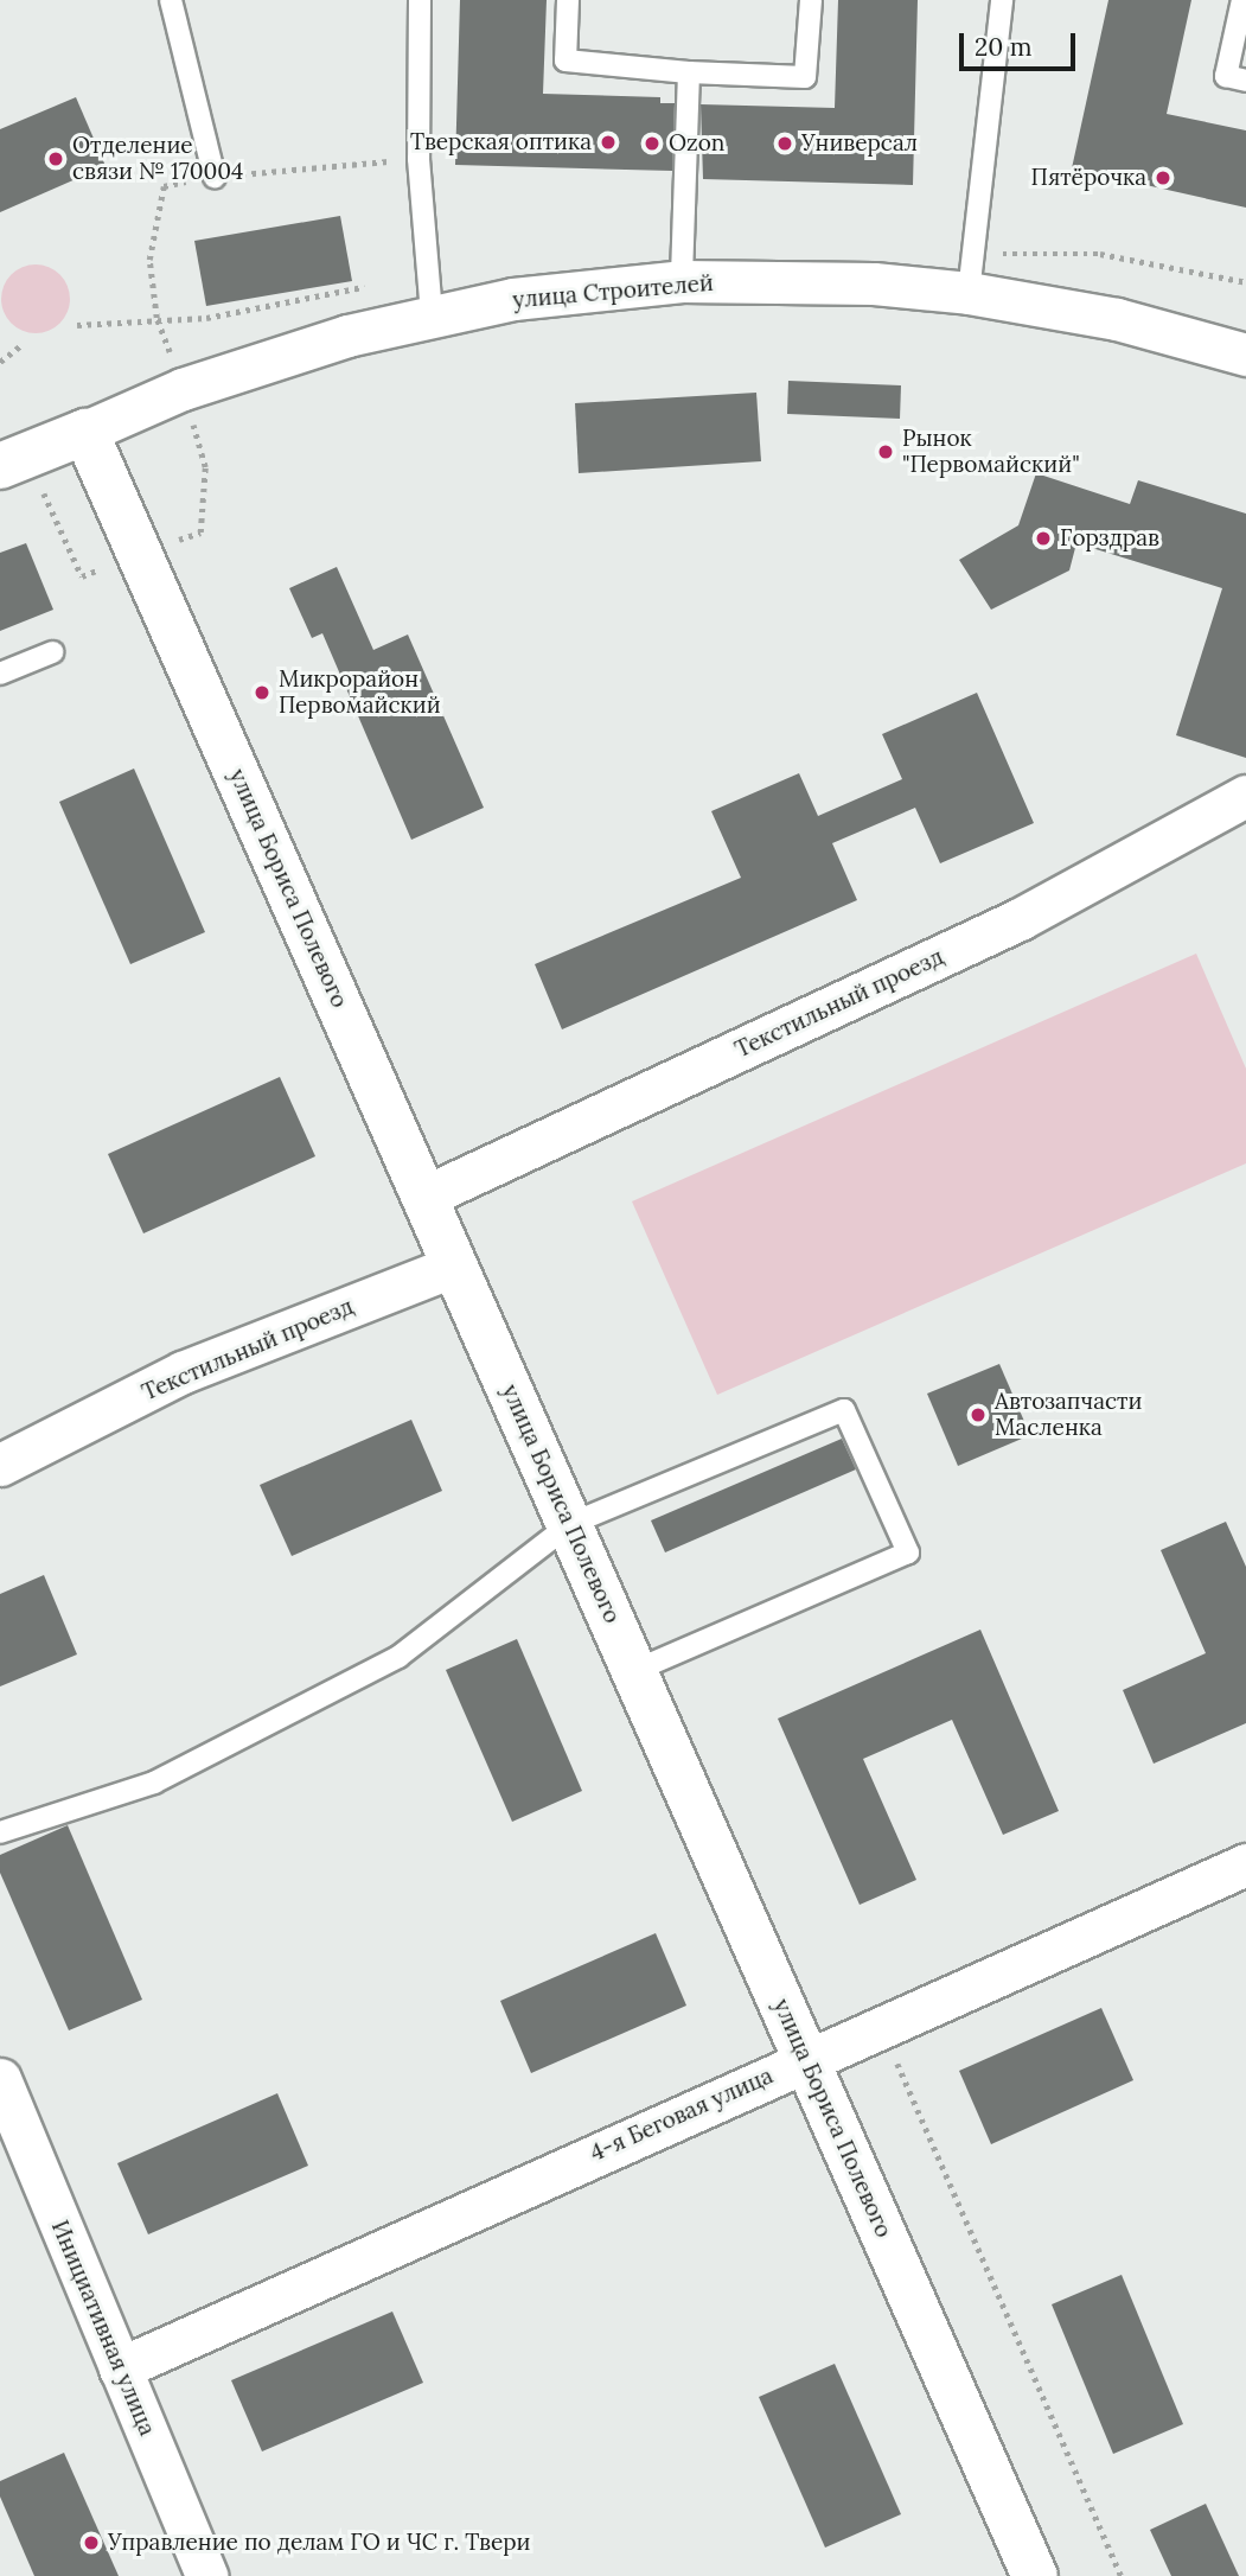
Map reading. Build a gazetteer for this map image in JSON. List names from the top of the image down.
{
  "streets": {
    "main road": ["улица Строителей", "улица Бориса Полевого"],
    "street": ["Текстильный проезд", "4-я Беговая улица", "Инициативная улица"]
  },
  "crossings": [
    ["улица Строителей", "улица Бориса Полевого"],
    ["улица Бориса Полевого", "Текстильный проезд"],
    ["улица Бориса Полевого", "4-я Беговая улица"],
    ["4-я Беговая улица", "Инициативная улица"]
  ],
  "places": [
    "Тверская оптика",
    "Ozon",
    "Универсал",
    "Отделение связи № 170004",
    "Пятёрочка",
    "Рынок \"Первомайский\"",
    "Горздрав",
    "Микрорайон Первомайский",
    "Автозапчасти Масленка",
    "Управление по делам ГО и ЧС г. Твери"
  ],
  "scale_bar": "20 m"
}
